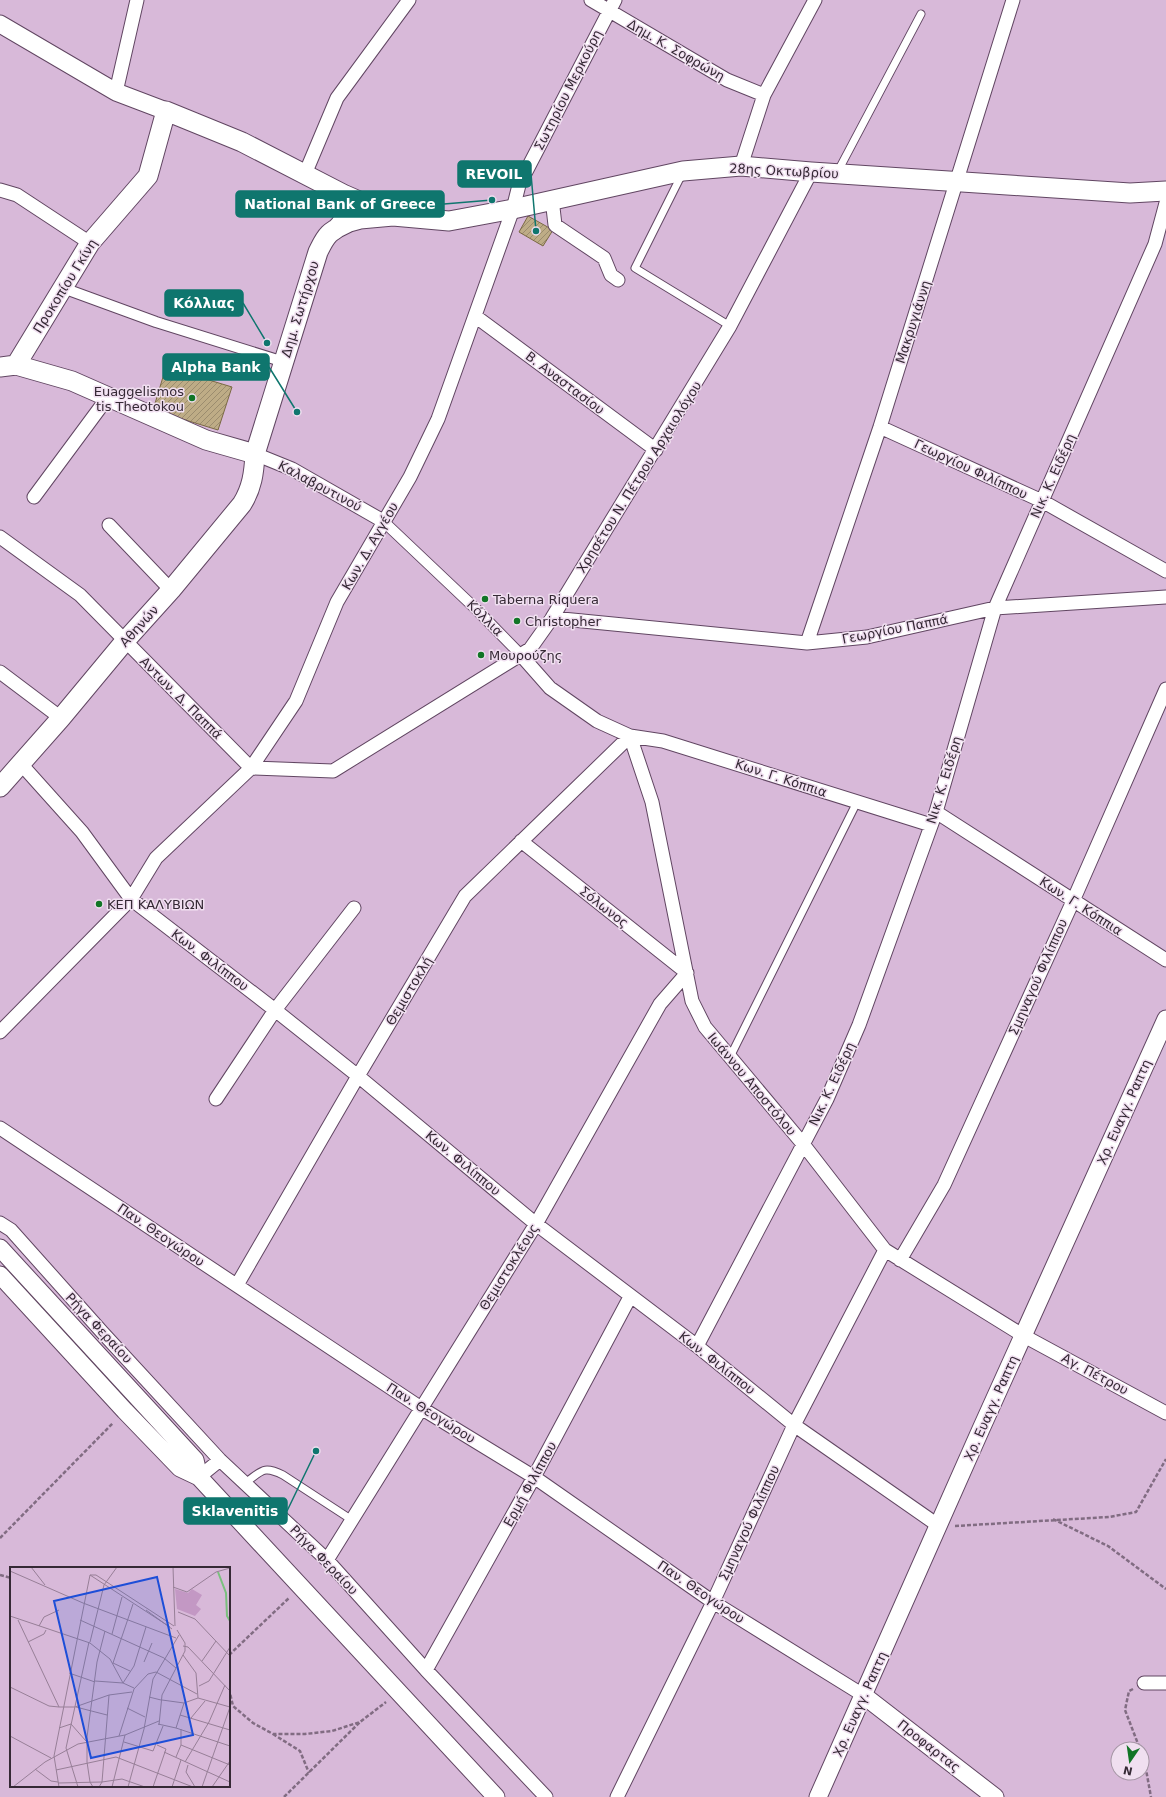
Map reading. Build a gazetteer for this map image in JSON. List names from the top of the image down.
{
  "streets": {
    "main road": [
      "28ης Οκτωβρίου",
      "Προκοπίου Γκίνη",
      "Δημ. Σωτήρχου",
      "Αθηνών"
    ],
    "street": [
      "Δημ. Κ. Σοφρώνη",
      "Σωτηρίου Μερκούρη",
      "Μακρυγιάννη",
      "Β. Αναστασίου",
      "Γεωργίου Φιλίππου",
      "Νικ. Κ. Ειδέρη",
      "Χρησέτου Ν. Πέτρου Αρχαιολόγου",
      "Καλαβρυτινού",
      "Κων. Δ. Αγγέου",
      "Κόλλια",
      "Γεωργίου Παππά",
      "Αντων. Δ. Παππά",
      "Κων. Γ. Κόππια",
      "Σόλωνος",
      "Κων. Φιλίππου",
      "Σμηναγού Φιλίππου",
      "Θεμιστοκλή",
      "Ιωάννου Αποστόλου",
      "Χρ. Ευαγγ. Ραπτη",
      "Παν. Θεογώρου",
      "Θεμιστοκλέους",
      "Ρήγα Φεραίου",
      "Αγ. Πέτρου",
      "Ερμή Φιλίππου",
      "Προφαρτας"
    ]
  },
  "crossings": [
    ["Δημ. Κ. Σοφρώνη", "Σωτηρίου Μερκούρη"],
    ["Σωτηρίου Μερκούρη", "28ης Οκτωβρίου"],
    ["Σωτηρίου Μερκούρη", "Β. Αναστασίου"],
    ["Σωτηρίου Μερκούρη", "Κων. Δ. Αγγέου"],
    ["28ης Οκτωβρίου", "Δημ. Σωτήρχου"],
    ["28ης Οκτωβρίου", "Μακρυγιάννη"],
    ["28ης Οκτωβρίου", "Χρησέτου Ν. Πέτρου Αρχαιολόγου"],
    ["Δημ. Σωτήρχου", "Καλαβρυτινού"],
    ["Δημ. Σωτήρχου", "Αθηνών"],
    ["Μακρυγιάννη", "Γεωργίου Φιλίππου"],
    ["Μακρυγιάννη", "Γεωργίου Παππά"],
    ["Β. Αναστασίου", "Χρησέτου Ν. Πέτρου Αρχαιολόγου"],
    ["Β. Αναστασίου", "Κων. Δ. Αγγέου"],
    ["Γεωργίου Φιλίππου", "Νικ. Κ. Ειδέρη"],
    ["Νικ. Κ. Ειδέρη", "Γεωργίου Παππά"],
    ["Νικ. Κ. Ειδέρη", "Κων. Γ. Κόππια"],
    ["Νικ. Κ. Ειδέρη", "Κων. Φιλίππου"],
    ["Νικ. Κ. Ειδέρη", "Ιωάννου Αποστόλου"],
    ["Χρησέτου Ν. Πέτρου Αρχαιολόγου", "Κων. Δ. Αγγέου"],
    ["Χρησέτου Ν. Πέτρου Αρχαιολόγου", "Κόλλια"],
    ["Χρησέτου Ν. Πέτρου Αρχαιολόγου", "Γεωργίου Παππά"],
    ["Χρησέτου Ν. Πέτρου Αρχαιολόγου", "Αντων. Δ. Παππά"],
    ["Καλαβρυτινού", "Κων. Δ. Αγγέου"],
    ["Καλαβρυτινού", "Κόλλια"],
    ["Καλαβρυτινού", "Αθηνών"],
    ["Κων. Δ. Αγγέου", "Κόλλια"],
    ["Κων. Δ. Αγγέου", "Αντων. Δ. Παππά"],
    ["Κων. Δ. Αγγέου", "Κων. Φιλίππου"],
    ["Κόλλια", "Κων. Γ. Κόππια"],
    ["Κόλλια", "Θεμιστοκλή"],
    ["Κόλλια", "Ιωάννου Αποστόλου"],
    ["Αθηνών", "Αντων. Δ. Παππά"],
    ["Αθηνών", "Κων. Φιλίππου"],
    ["Κων. Γ. Κόππια", "Σμηναγού Φιλίππου"],
    ["Κων. Γ. Κόππια", "Θεμιστοκλή"],
    ["Κων. Γ. Κόππια", "Ιωάννου Αποστόλου"],
    ["Σόλωνος", "Θεμιστοκλή"],
    ["Σόλωνος", "Ιωάννου Αποστόλου"],
    ["Σόλωνος", "Θεμιστοκλέους"],
    ["Κων. Φιλίππου", "Σμηναγού Φιλίππου"],
    ["Κων. Φιλίππου", "Θεμιστοκλή"],
    ["Κων. Φιλίππου", "Χρ. Ευαγγ. Ραπτη"],
    ["Κων. Φιλίππου", "Θεμιστοκλέους"],
    ["Κων. Φιλίππου", "Ερμή Φιλίππου"],
    ["Σμηναγού Φιλίππου", "Ιωάννου Αποστόλου"],
    ["Σμηναγού Φιλίππου", "Παν. Θεογώρου"],
    ["Θεμιστοκλή", "Ιωάννου Αποστόλου"],
    ["Θεμιστοκλή", "Παν. Θεογώρου"],
    ["Ιωάννου Αποστόλου", "Χρ. Ευαγγ. Ραπτη"],
    ["Ιωάννου Αποστόλου", "Θεμιστοκλέους"],
    ["Ιωάννου Αποστόλου", "Αγ. Πέτρου"],
    ["Χρ. Ευαγγ. Ραπτη", "Παν. Θεογώρου"],
    ["Χρ. Ευαγγ. Ραπτη", "Αγ. Πέτρου"],
    ["Χρ. Ευαγγ. Ραπτη", "Προφαρτας"],
    ["Παν. Θεογώρου", "Θεμιστοκλέους"],
    ["Παν. Θεογώρου", "Ερμή Φιλίππου"],
    ["Παν. Θεογώρου", "Προφαρτας"],
    ["Θεμιστοκλέους", "Ρήγα Φεραίου"],
    ["Ρήγα Φεραίου", "Ερμή Φιλίππου"]
  ],
  "places": [
    "National Bank of Greece",
    "REVOIL",
    "Κόλλιας",
    "Euaggelismos tis Theotokou",
    "Alpha Bank",
    "Taberna Riquera",
    "Christopher",
    "Μουρούζης",
    "ΚΕΠ ΚΑΛΥΒΙΩΝ",
    "Sklavenitis"
  ],
  "north": "bottom"
}
